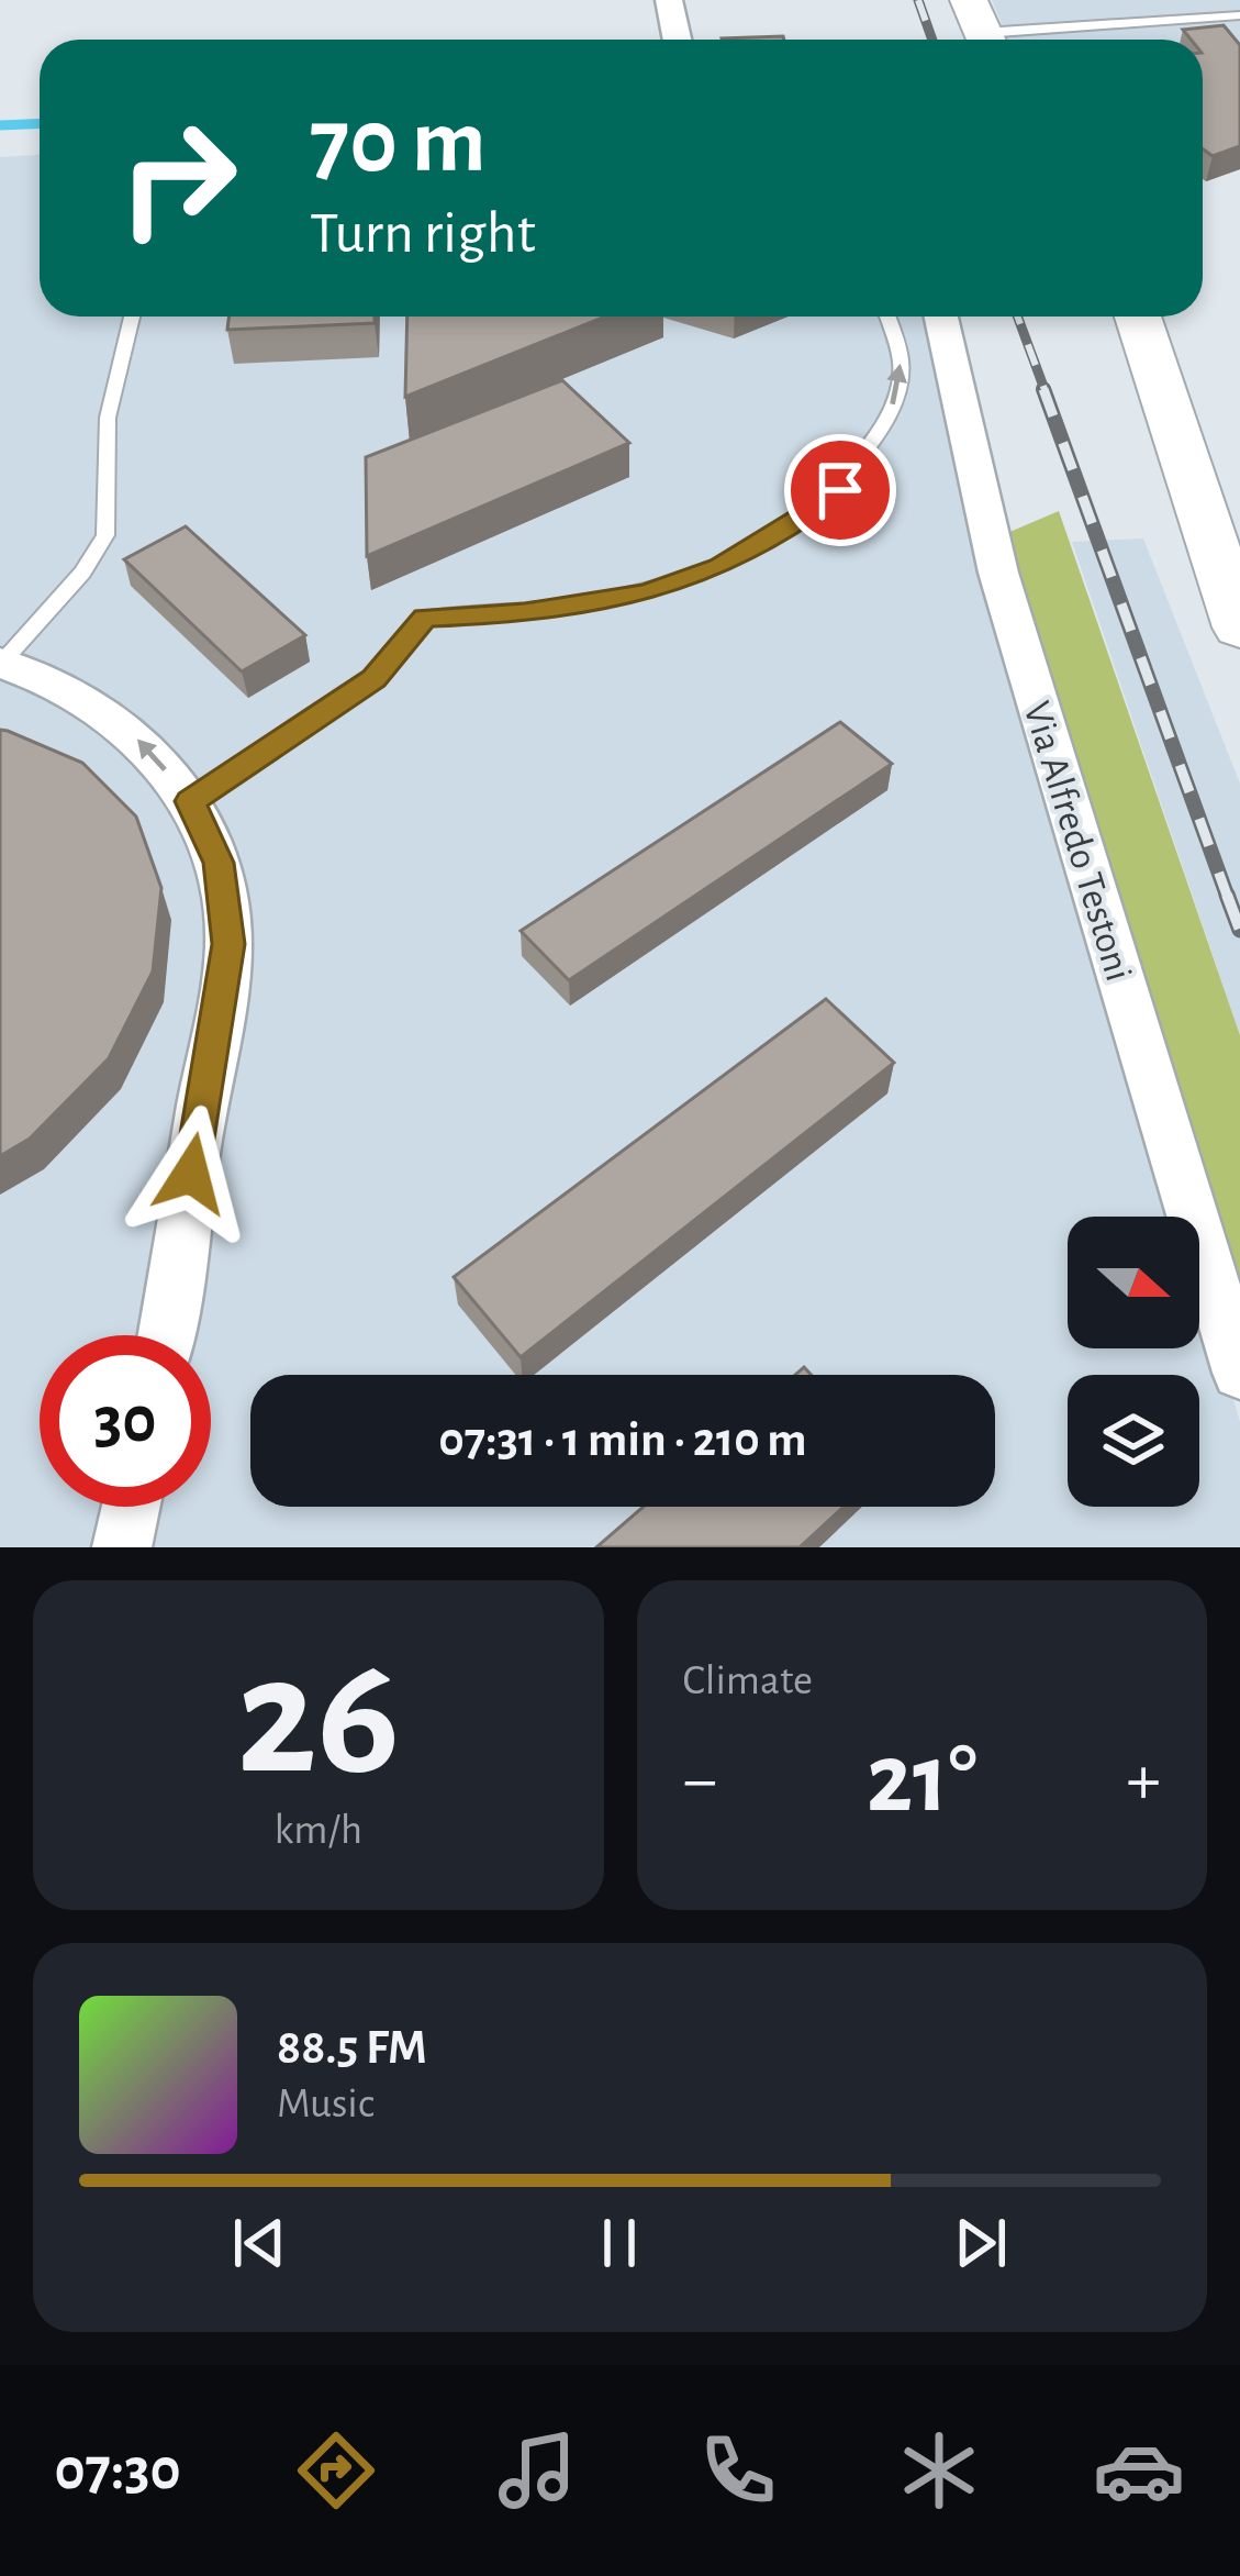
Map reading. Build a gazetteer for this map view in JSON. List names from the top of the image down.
{
  "streets": {
    "street": ["Via Alfredo Testoni"]
  },
  "north": "right",
  "page": {
    "turn": ["70 m", "Turn right"],
    "limit": "30",
    "trip": "07:31 · 1 min · 210 m",
    "tile": [
      ["26", "km/h"],
      "Climate"
    ],
    "heat": ["−", "21°", "+"],
    "song": ["88.5 FM", "Music"],
    "tabs": "07:30"
  }
}
